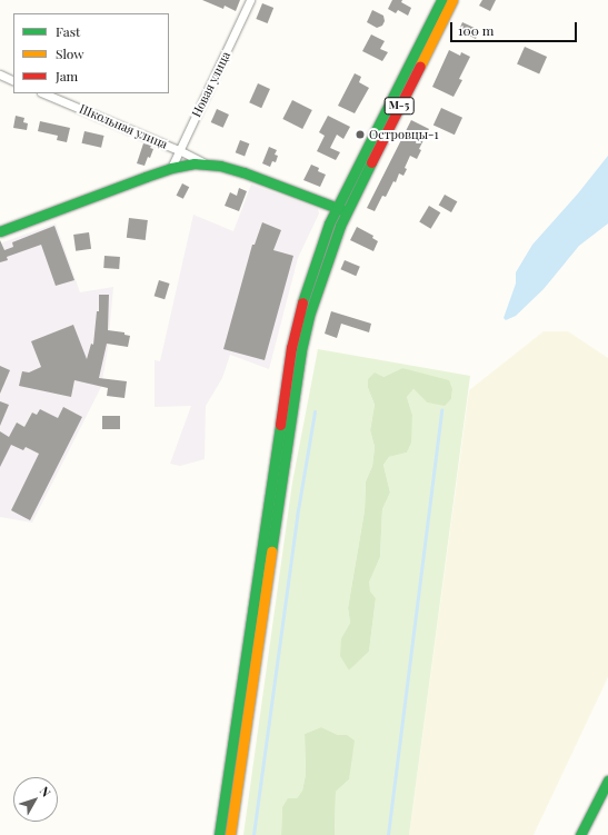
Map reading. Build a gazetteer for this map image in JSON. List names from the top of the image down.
{
  "streets": {
    "main road": ["М-5"],
    "street": ["Новая улица", "Школьная улица"]
  },
  "crossings": [
    ["Новая улица", "Школьная улица"]
  ],
  "places": ["Островцы-1"],
  "legend": ["Fast", "Slow", "Jam"],
  "scale_bar": "100 m",
  "north": "top right"
}
